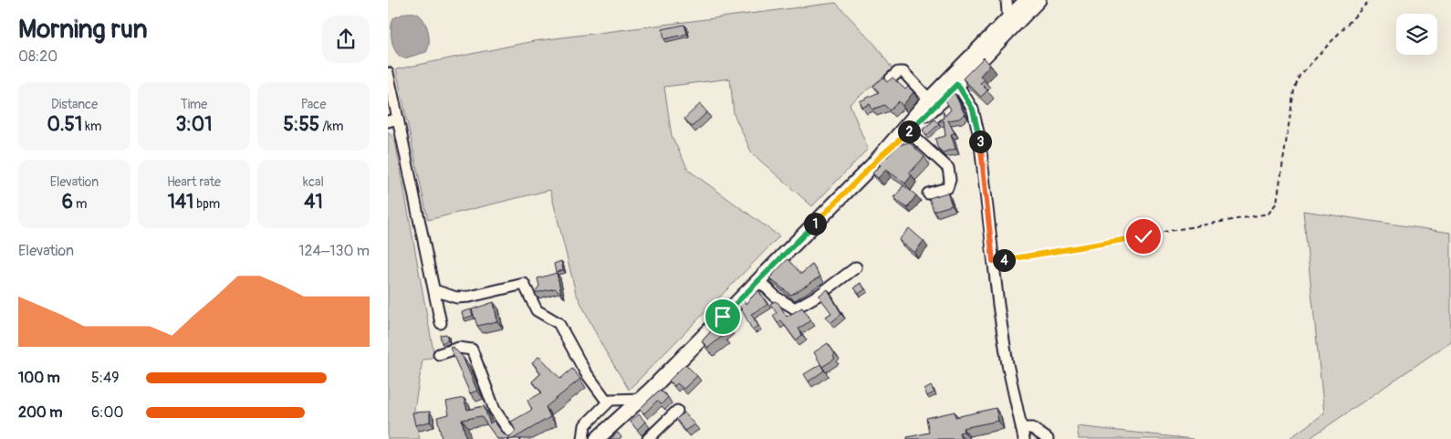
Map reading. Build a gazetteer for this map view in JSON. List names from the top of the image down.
{
  "page": {
    "heading": ["Morning run", "08:20"],
    "stats": [
      ["Distance", "0.51 km"],
      ["Time", "3:01"],
      ["Pace", "5:55 /km"],
      ["Elevation", "6 m"],
      ["Heart rate", "141 bpm"],
      ["kcal", "41"]
    ],
    "pins": [
      "2",
      "3",
      "1",
      "4"
    ],
    "chart": ["Elevation", "124–130 m"],
    "list": [
      {
        "name": "100 m",
        "note": "5:49"
      },
      {
        "name": "200 m",
        "note": "6:00"
      }
    ]
  }
}
